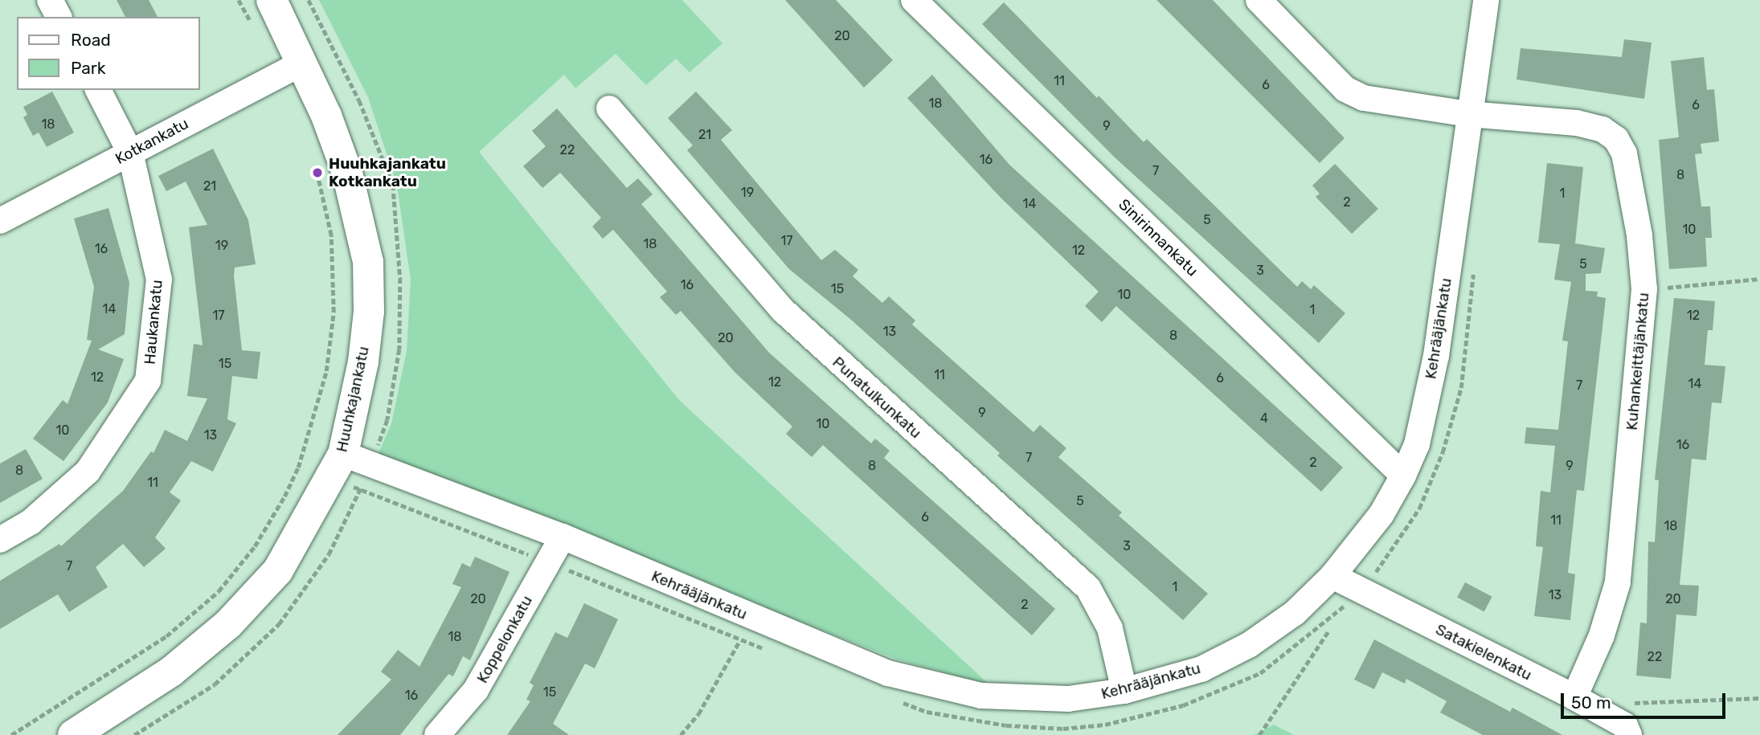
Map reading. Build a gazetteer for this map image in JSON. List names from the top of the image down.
{
  "streets": {
    "street": [
      "Kotkankatu",
      "Sinirinnankatu",
      "Haukankatu",
      "Kehrääjänkatu",
      "Kuhankeittäjänkatu",
      "Punatulkunkatu",
      "Huuhkajankatu",
      "Koppelonkatu",
      "Satakielenkatu"
    ]
  },
  "crossings": [
    ["Kotkankatu", "Haukankatu"],
    ["Kotkankatu", "Huuhkajankatu"],
    ["Sinirinnankatu", "Kehrääjänkatu"],
    ["Kehrääjänkatu", "Kuhankeittäjänkatu"],
    ["Kehrääjänkatu", "Punatulkunkatu"],
    ["Kehrääjänkatu", "Huuhkajankatu"],
    ["Kehrääjänkatu", "Koppelonkatu"],
    ["Kehrääjänkatu", "Satakielenkatu"],
    ["Kuhankeittäjänkatu", "Satakielenkatu"]
  ],
  "places": ["Huuhkajankatu Kotkankatu"],
  "house_numbers": [
    "20",
    "11",
    "6",
    "18",
    "6",
    "18",
    "9",
    "21",
    "22",
    "16",
    "7",
    "8",
    "21",
    "19",
    "1",
    "2",
    "14",
    "5",
    "10",
    "17",
    "18",
    "19",
    "16",
    "12",
    "5",
    "3",
    "16",
    "15",
    "10",
    "14",
    "1",
    "17",
    "12",
    "13",
    "8",
    "20",
    "15",
    "11",
    "12",
    "6",
    "12",
    "14",
    "7",
    "9",
    "4",
    "10",
    "10",
    "13",
    "16",
    "7",
    "2",
    "8",
    "9",
    "8",
    "11",
    "5",
    "6",
    "11",
    "18",
    "3",
    "7",
    "1",
    "13",
    "20",
    "20",
    "2",
    "18",
    "22",
    "15",
    "16"
  ],
  "legend": ["Road", "Park"],
  "scale_bar": "50 m"
}
